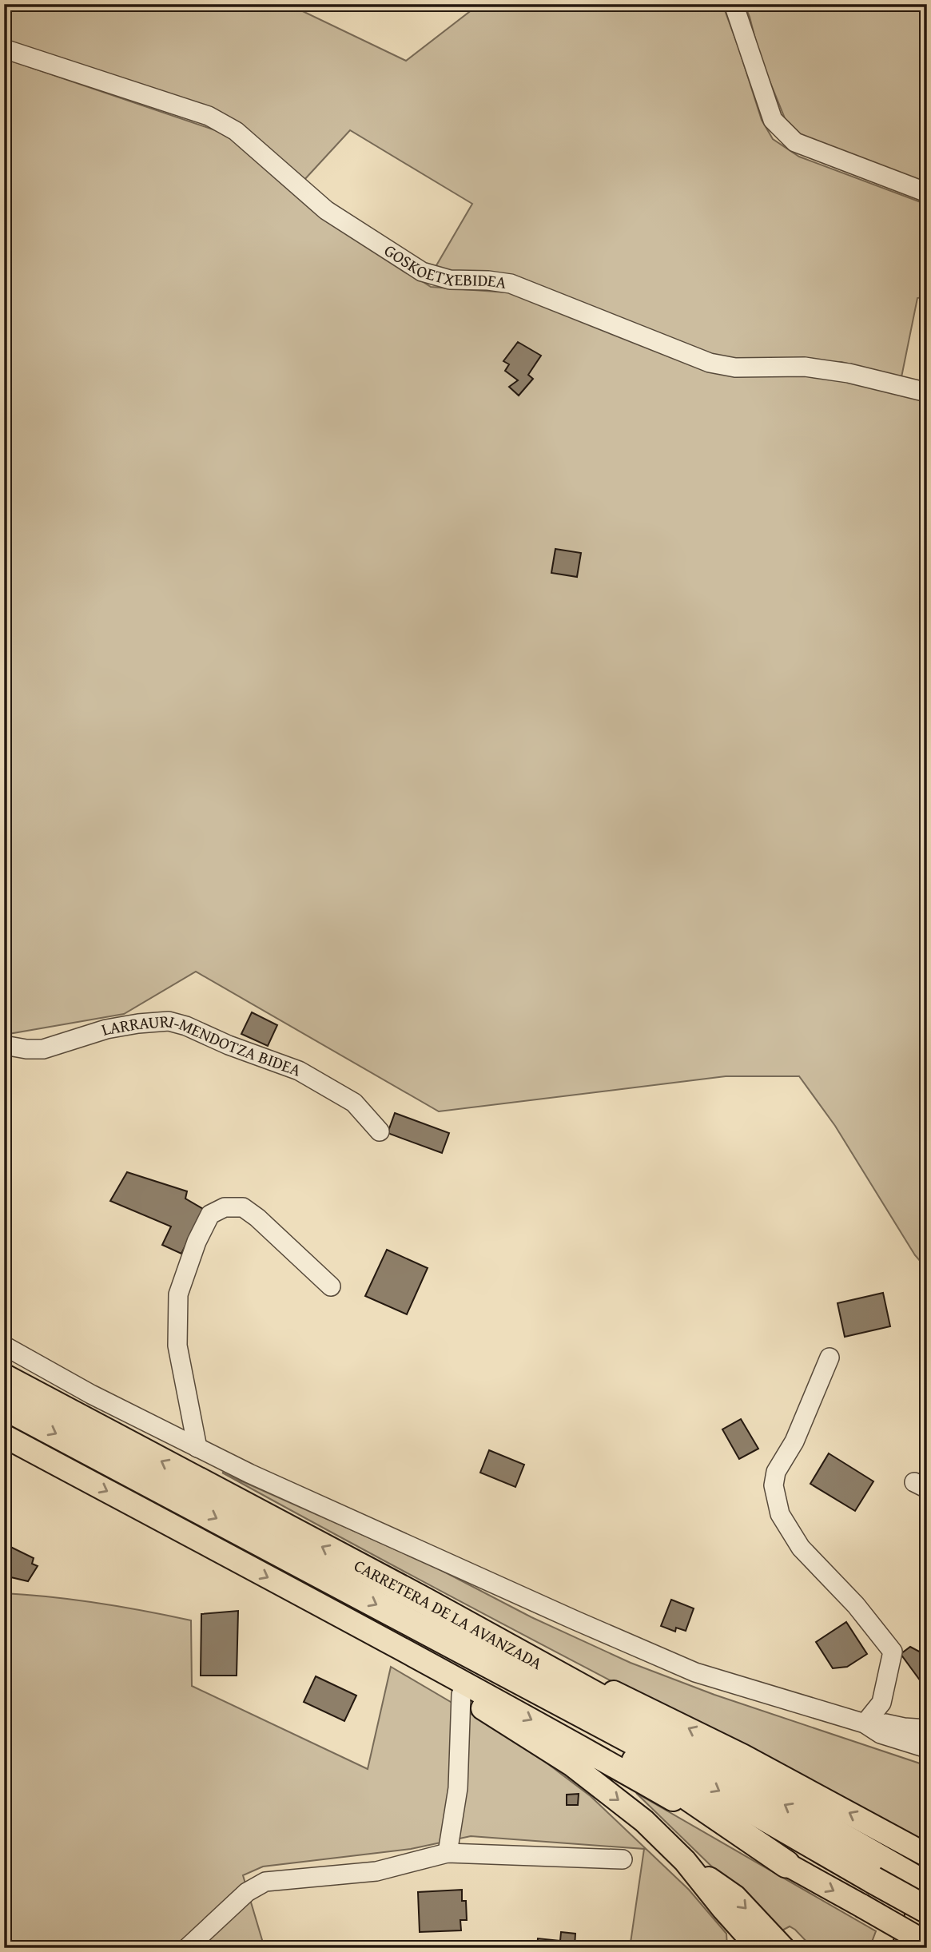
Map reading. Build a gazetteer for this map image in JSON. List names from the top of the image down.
{
  "streets": {
    "highway": ["CARRETERA DE LA AVANZADA"],
    "street": ["GOSKOETXEBIDEA", "LARRAURI-MENDOTZA BIDEA"]
  }
}
